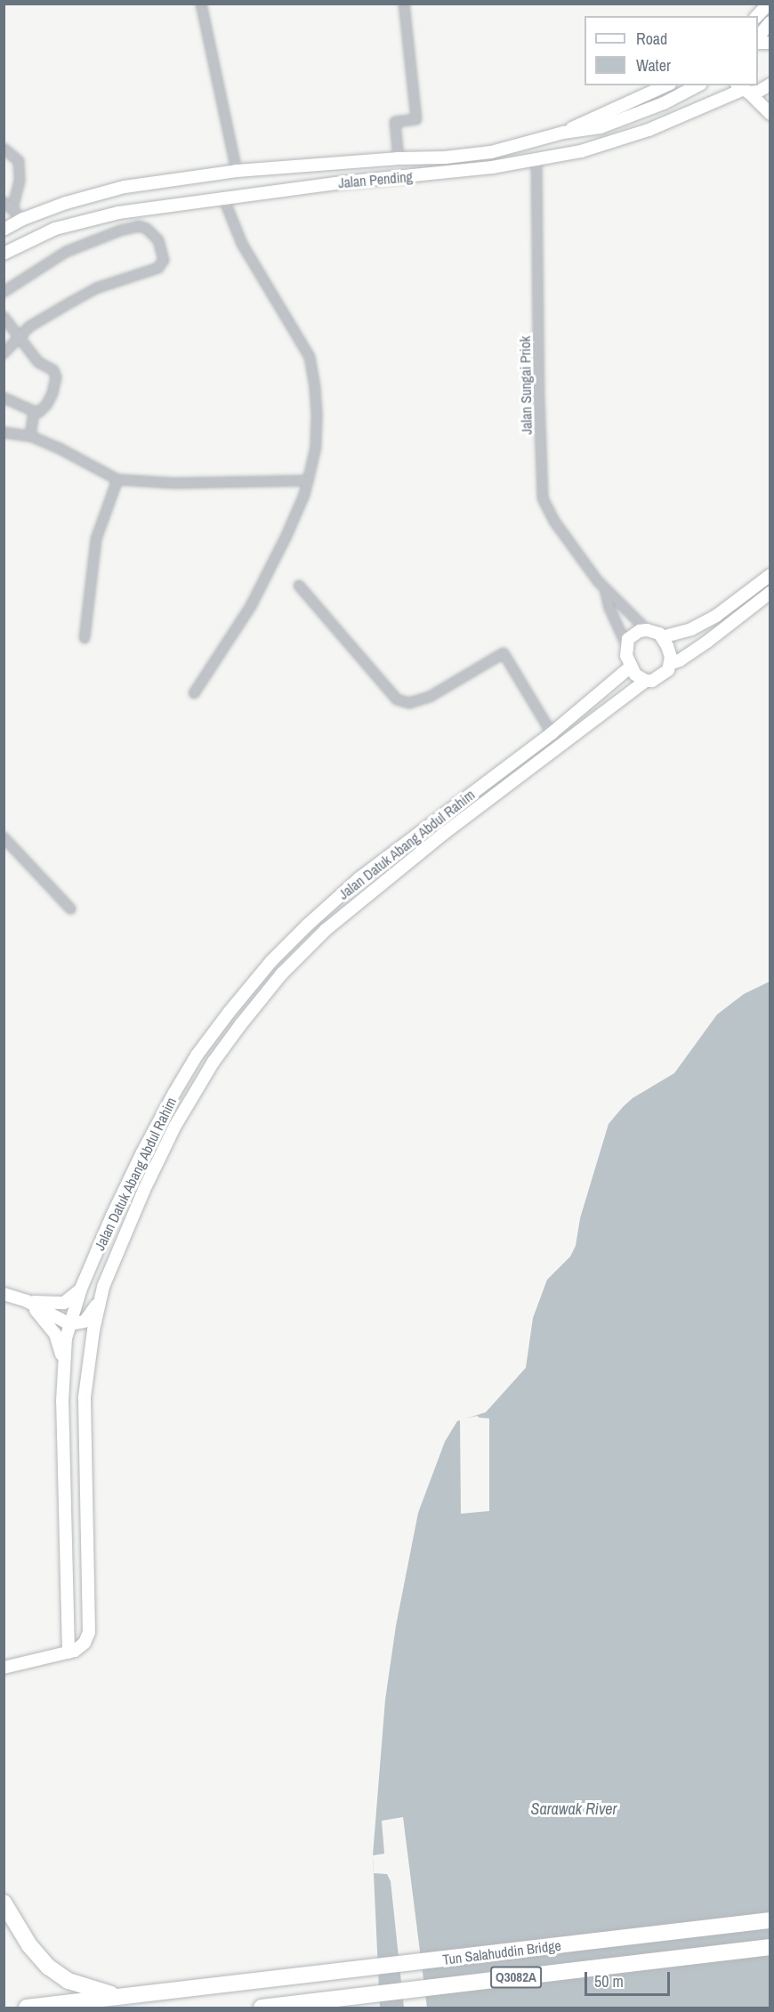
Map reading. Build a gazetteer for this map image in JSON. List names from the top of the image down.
{
  "streets": {
    "highway": ["Tun Salahuddin Bridge", "Q3082A"],
    "street": ["Jalan Pending", "Jalan Sungai Priok", "Jalan Datuk Abang Abdul Rahim"]
  },
  "crossings": [
    ["Jalan Pending", "Jalan Sungai Priok"]
  ],
  "water": ["Sarawak River"],
  "legend": ["Road", "Water"],
  "scale_bar": "50 m"
}
